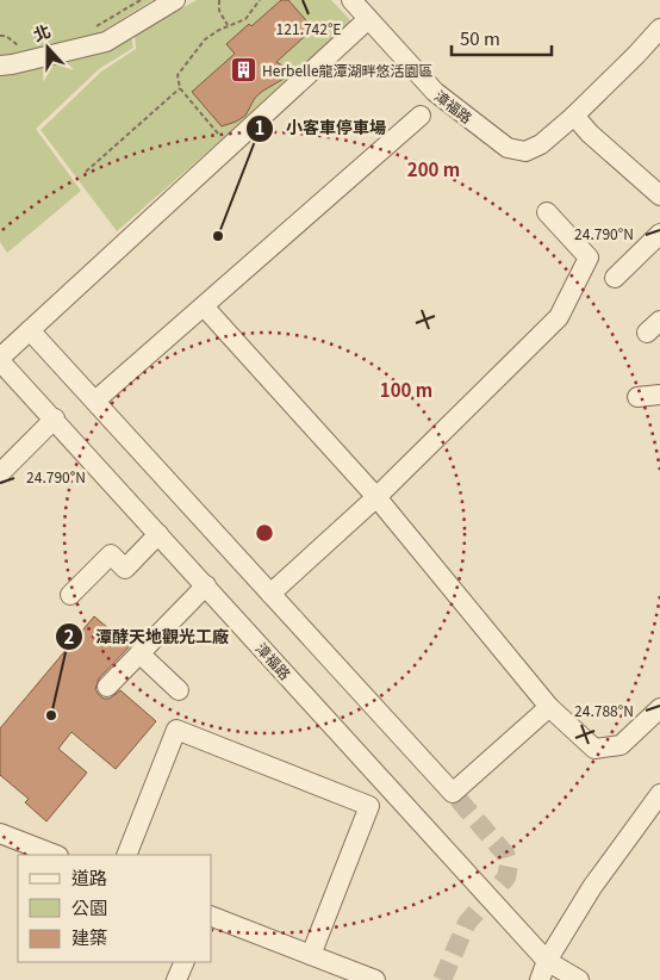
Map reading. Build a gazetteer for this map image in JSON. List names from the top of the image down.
{
  "streets": {
    "street": ["漳福路"]
  },
  "places": {
    "building": ["Herbelle龍潭湖畔悠活園區"],
    "other": ["小客車停車場", "潭酵天地觀光工廠"]
  },
  "legend": ["道路", "公園", "建築"],
  "scale_bar": "50 m",
  "north": "top",
  "coordinates": ["121.742°E", "24.790°N", "24.788°N"],
  "rings": ["200 m", "100 m"]
}
